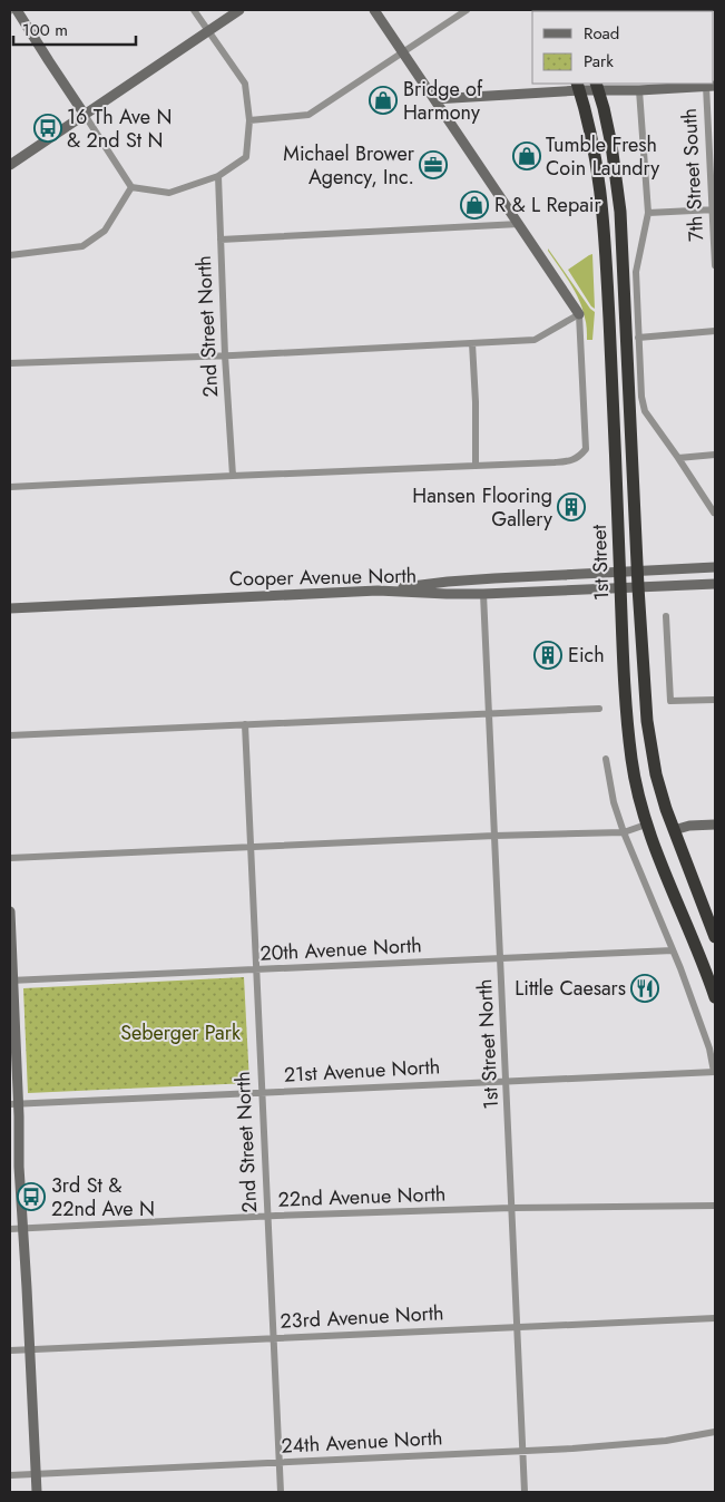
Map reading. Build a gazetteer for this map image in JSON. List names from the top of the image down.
{
  "streets": {
    "highway": ["1st Street"],
    "main road": ["Cooper Avenue North"],
    "street": [
      "7th Street South",
      "2nd Street North",
      "20th Avenue North",
      "1st Street North",
      "21st Avenue North",
      "22nd Avenue North",
      "23rd Avenue North",
      "24th Avenue North"
    ]
  },
  "crossings": [
    ["2nd Street North", "20th Avenue North"],
    ["2nd Street North", "21st Avenue North"],
    ["2nd Street North", "22nd Avenue North"],
    ["2nd Street North", "23rd Avenue North"],
    ["2nd Street North", "24th Avenue North"],
    ["1st Street", "Cooper Avenue North"],
    ["Cooper Avenue North", "1st Street North"],
    ["20th Avenue North", "1st Street North"],
    ["1st Street North", "21st Avenue North"],
    ["1st Street North", "22nd Avenue North"],
    ["1st Street North", "23rd Avenue North"],
    ["1st Street North", "24th Avenue North"]
  ],
  "parks": ["Seberger Park"],
  "places": {
    "shop": ["Bridge of Harmony", "Tumble Fresh Coin Laundry", "R & L Repair"],
    "bus stop": ["16 Th Ave N & 2nd St N", "3rd St & 22nd Ave N"],
    "office": ["Michael Brower Agency, Inc."],
    "building": ["Hansen Flooring Gallery", "Eich"],
    "restaurant": ["Little Caesars"]
  },
  "legend": ["Road", "Park"],
  "scale_bar": "100 m"
}
